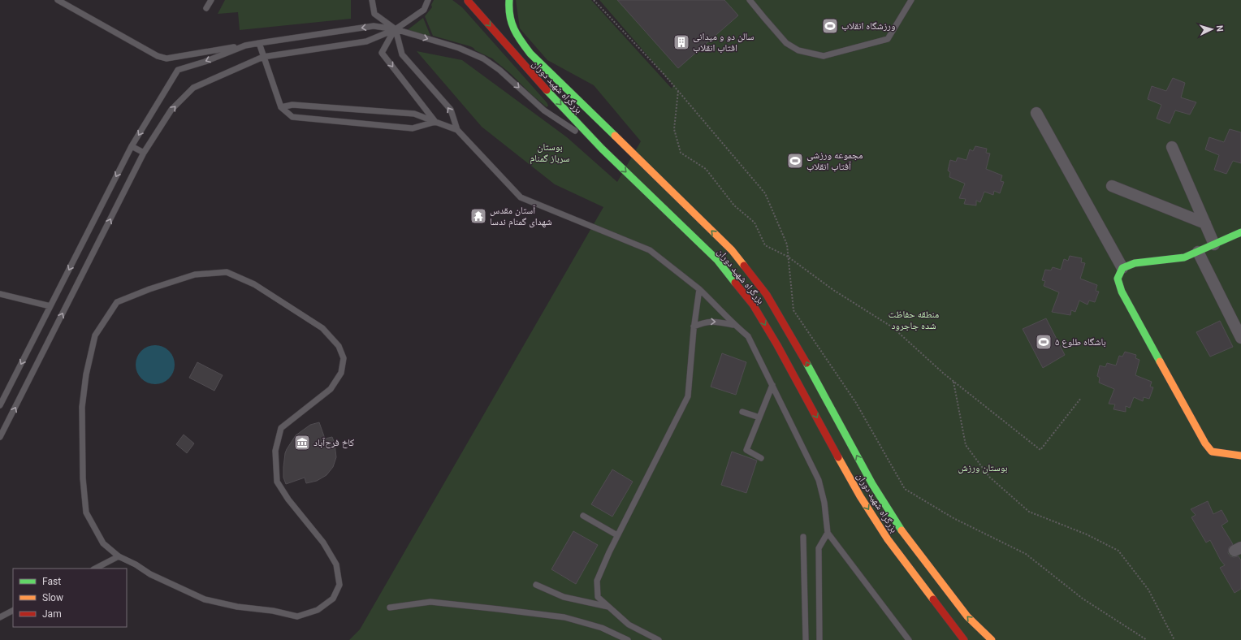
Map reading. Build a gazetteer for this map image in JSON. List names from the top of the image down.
{
  "streets": {
    "main road": ["بزرگراه شهید دوران"]
  },
  "parks": ["بوستان سرباز گمنام", "منطقه حفاظت شده جاجرود", "بوستان ورزش"],
  "places": {
    "sports": ["ورزشگاه انقلاب", "مجموعه ورزشی آفتاب انقلاب", "باشگاه طلوع ۵"],
    "building": ["سالن دو و میدانی افتاب انقلاب"],
    "temple": ["آستان مقدس شهدای گمنام ندسا"],
    "museum": ["کاخ فرح‌آباد"]
  },
  "legend": ["Fast", "Slow", "Jam"],
  "north": "right"
}
